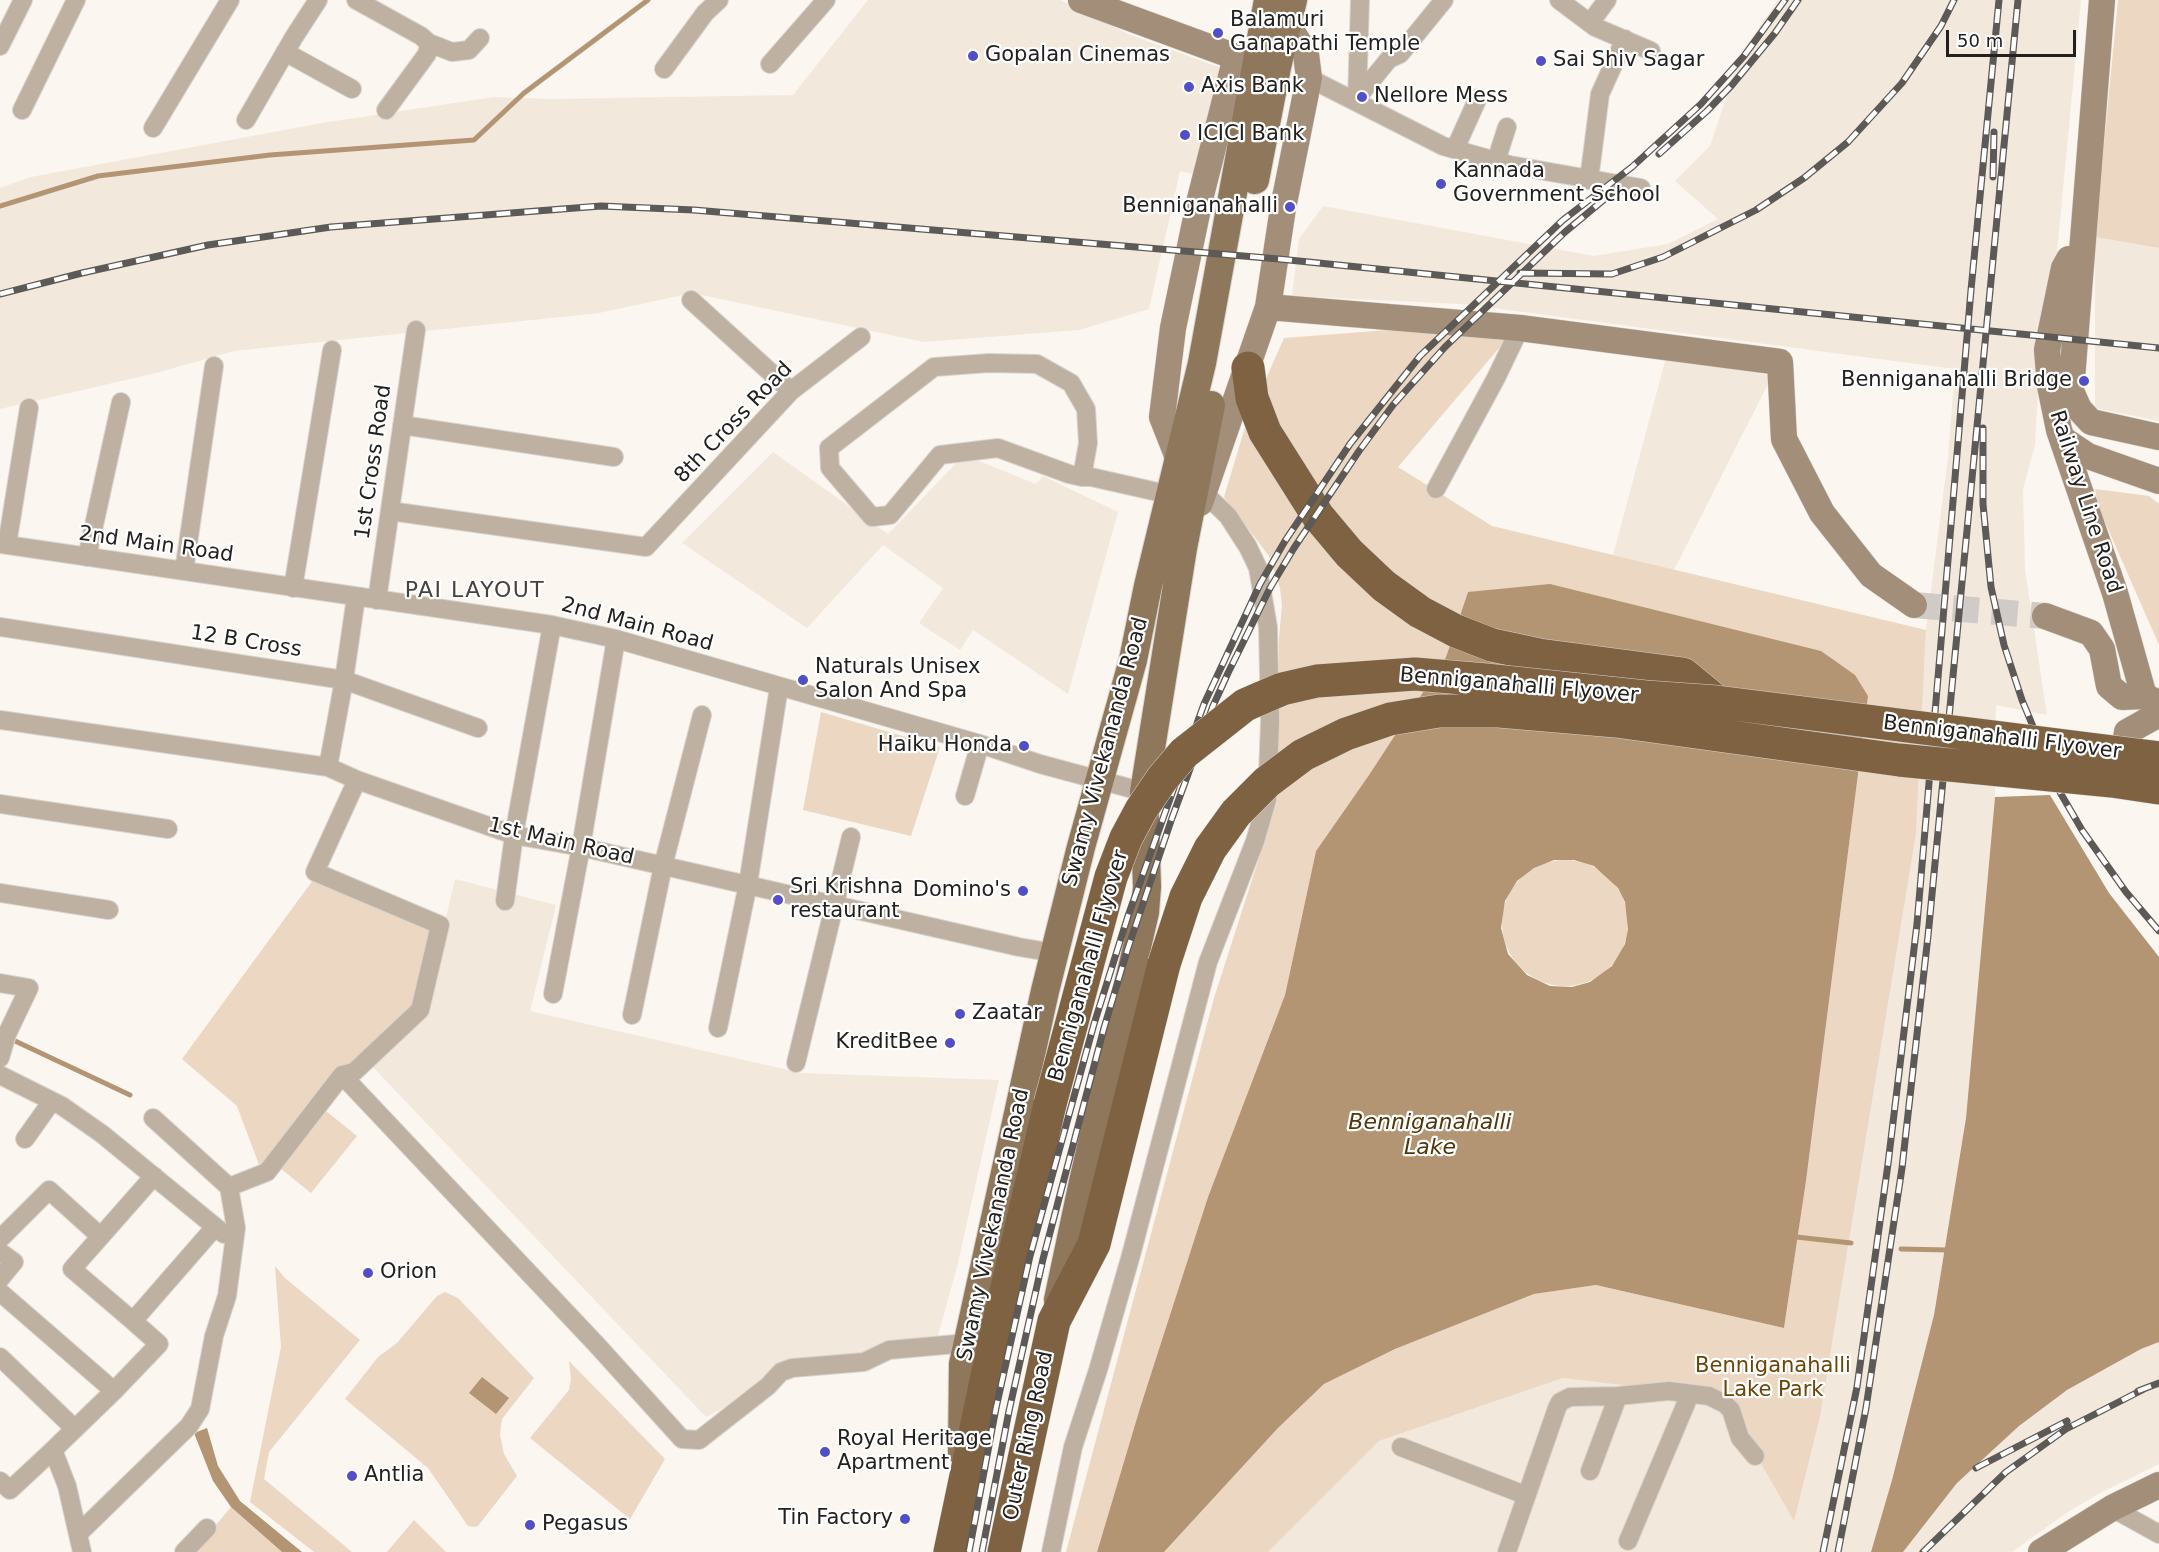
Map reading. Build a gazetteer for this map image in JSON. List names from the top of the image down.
{
  "streets": {
    "highway": ["Benniganahalli Flyover", "Outer Ring Road"],
    "main road": ["Swamy Vivekananda Road"],
    "street": [
      "8th Cross Road",
      "1st Cross Road",
      "Railway Line Road",
      "2nd Main Road",
      "12 B Cross",
      "1st Main Road"
    ]
  },
  "crossings": [
    ["8th Cross Road", "1st Cross Road"],
    ["1st Cross Road", "2nd Main Road"],
    ["2nd Main Road", "Swamy Vivekananda Road"],
    ["Benniganahalli Flyover", "Swamy Vivekananda Road"],
    ["Benniganahalli Flyover", "Outer Ring Road"],
    ["Swamy Vivekananda Road", "1st Main Road"],
    ["Swamy Vivekananda Road", "Outer Ring Road"]
  ],
  "districts": ["PAI LAYOUT"],
  "water": ["Benniganahalli Lake"],
  "parks": ["Benniganahalli Lake Park"],
  "places": [
    "Balamuri Ganapathi Temple",
    "Gopalan Cinemas",
    "Sai Shiv Sagar",
    "Axis Bank",
    "Nellore Mess",
    "ICICI Bank",
    "Kannada Government School",
    "Benniganahalli",
    "Benniganahalli Bridge",
    "Naturals Unisex Salon And Spa",
    "Haiku Honda",
    "Domino's",
    "Sri Krishna restaurant",
    "Zaatar",
    "KreditBee",
    "Orion",
    "Royal Heritage Apartment",
    "Antlia",
    "Tin Factory",
    "Pegasus"
  ],
  "scale_bar": "50 m"
}
